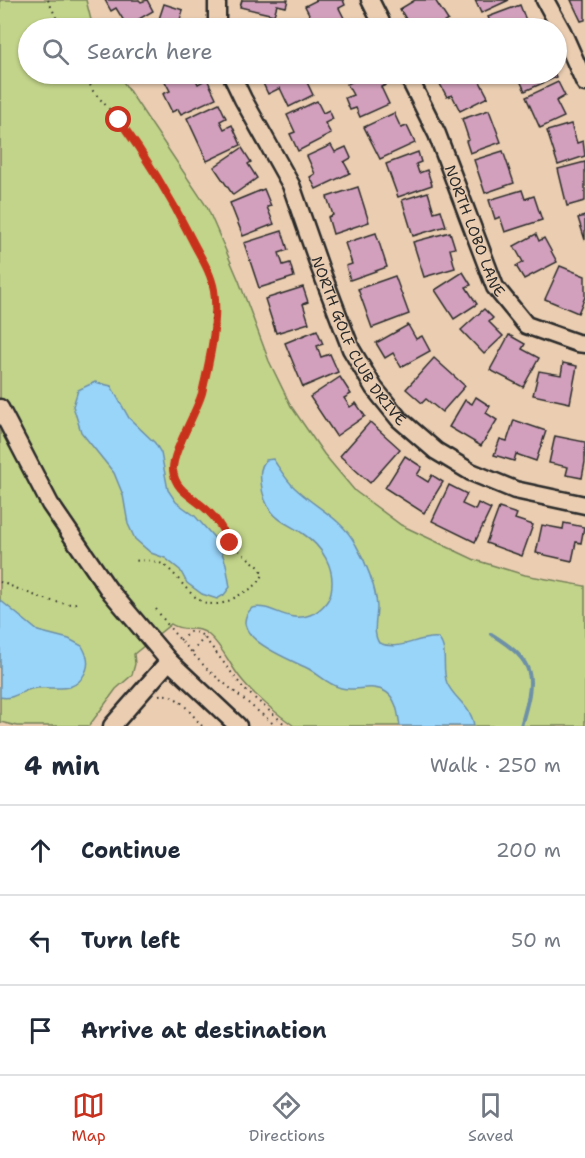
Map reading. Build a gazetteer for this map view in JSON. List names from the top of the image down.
{
  "streets": {
    "street": ["NORTH LOBO LANE", "NORTH GOLF CLUB DRIVE"]
  },
  "page": {
    "search": "Search here",
    "heading": ["4 min", "Walk · 250 m"],
    "list": [
      ["Continue", "200 m"],
      ["Turn left", "50 m"],
      "Arrive at destination"
    ],
    "nav": ["Map", "Directions", "Saved"]
  }
}
